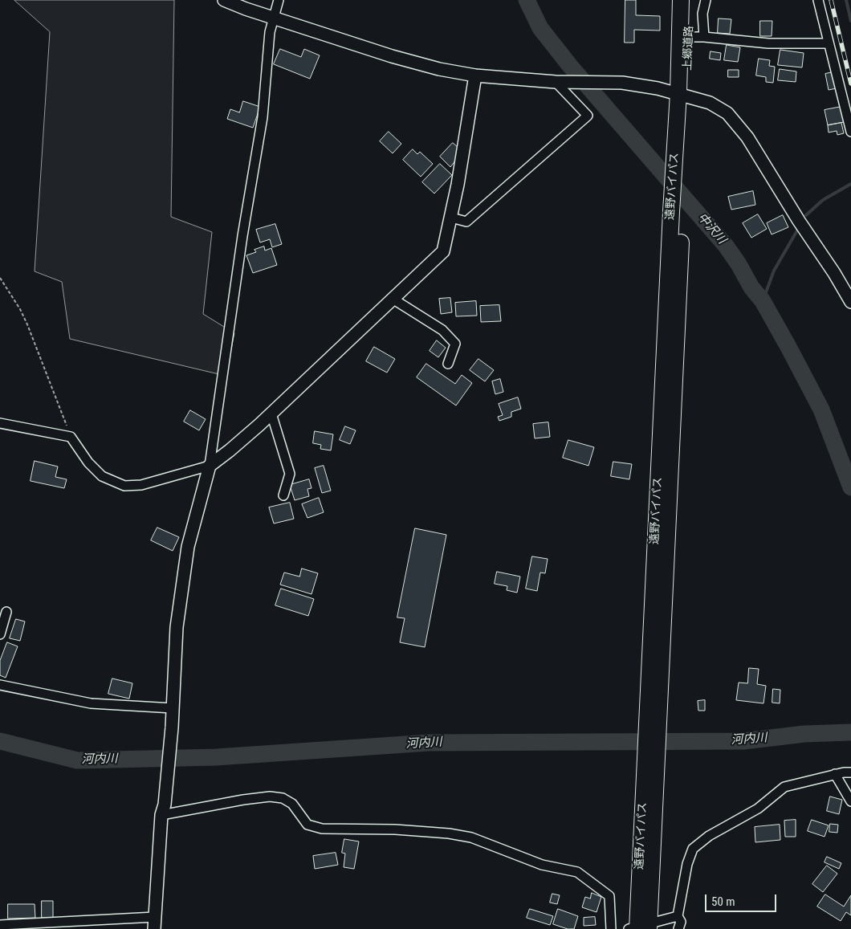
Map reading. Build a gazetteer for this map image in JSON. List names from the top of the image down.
{
  "streets": {
    "highway": ["上郷道路", "遠野バイパス"]
  },
  "crossings": [
    ["上郷道路", "遠野バイパス"]
  ],
  "water": ["中沢川", "河内川"],
  "scale_bar": "50 m"
}
